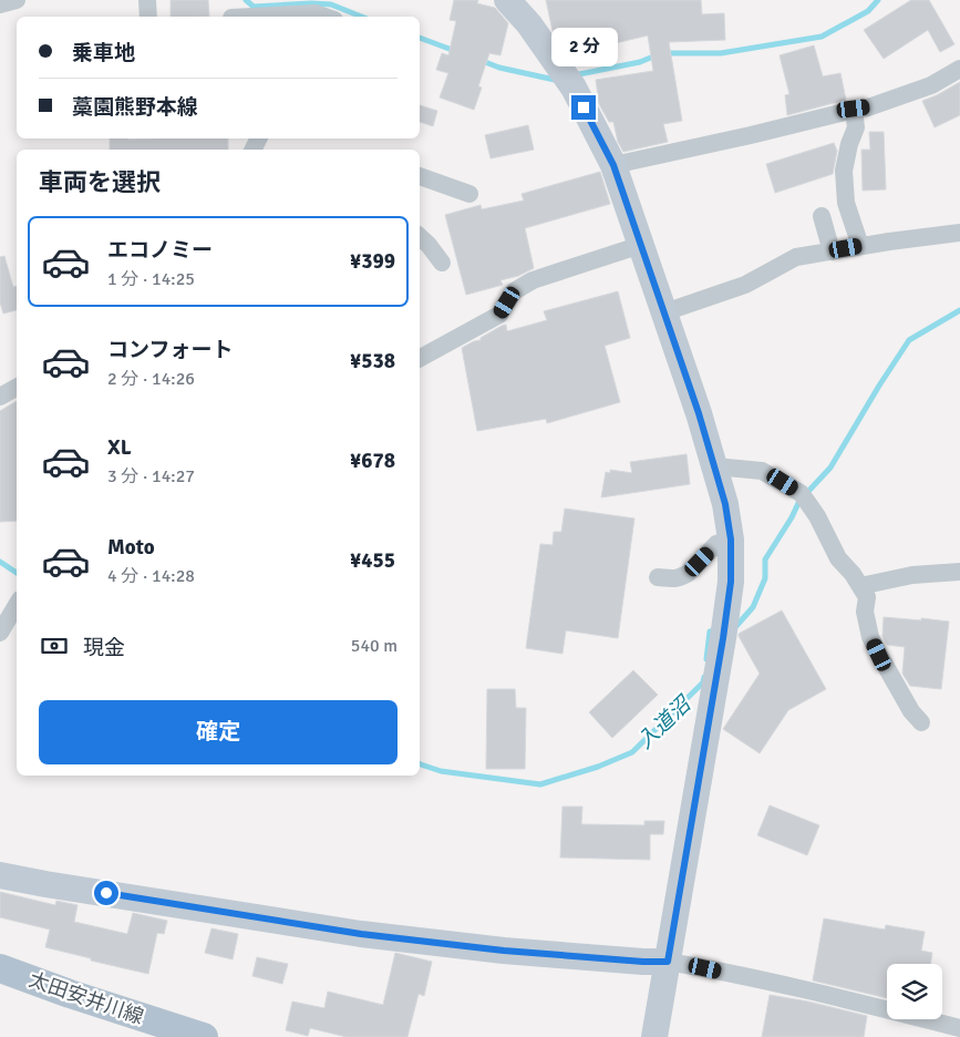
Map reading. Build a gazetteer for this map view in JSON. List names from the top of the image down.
{
  "streets": {
    "main road": ["太田安井川線"]
  },
  "water": ["入道沼"],
  "page": {
    "banner": ["乗車地", "藁園熊野本線"],
    "bubble": "2 分",
    "heading": "車両を選択",
    "list": [
      {
        "name": "エコノミー",
        "note": "1 分 · 14:25",
        "value": "¥399"
      },
      {
        "name": "コンフォート",
        "note": "2 分 · 14:26",
        "value": "¥538"
      },
      {
        "name": "XL",
        "note": "3 分 · 14:27",
        "value": "¥678"
      },
      {
        "name": "Moto",
        "note": "4 分 · 14:28",
        "value": "¥455"
      }
    ],
    "pay": ["現金", "540 m"],
    "buttons": "確定"
  }
}
